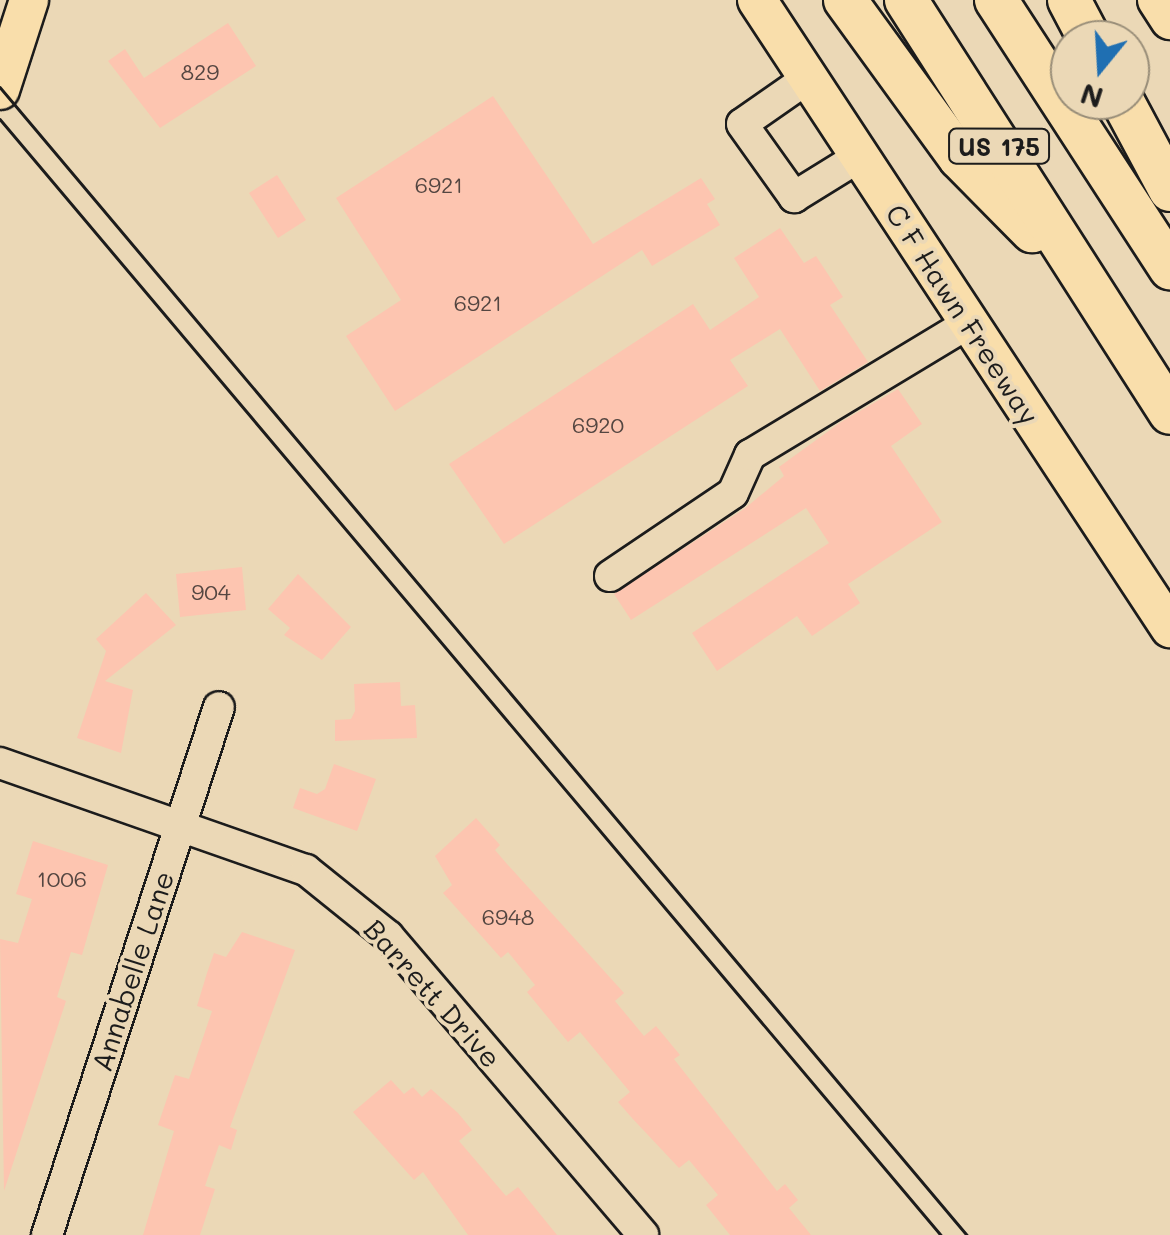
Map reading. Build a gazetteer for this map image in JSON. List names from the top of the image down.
{
  "streets": {
    "highway": ["US 175"],
    "main road": ["C F Hawn Freeway"],
    "street": ["Annabelle Lane", "Barrett Drive"]
  },
  "crossings": [
    ["Annabelle Lane", "Barrett Drive"]
  ],
  "house_numbers": [
    "829",
    "6921",
    "6921",
    "6920",
    "904",
    "1006",
    "6948"
  ],
  "north": "bottom"
}
